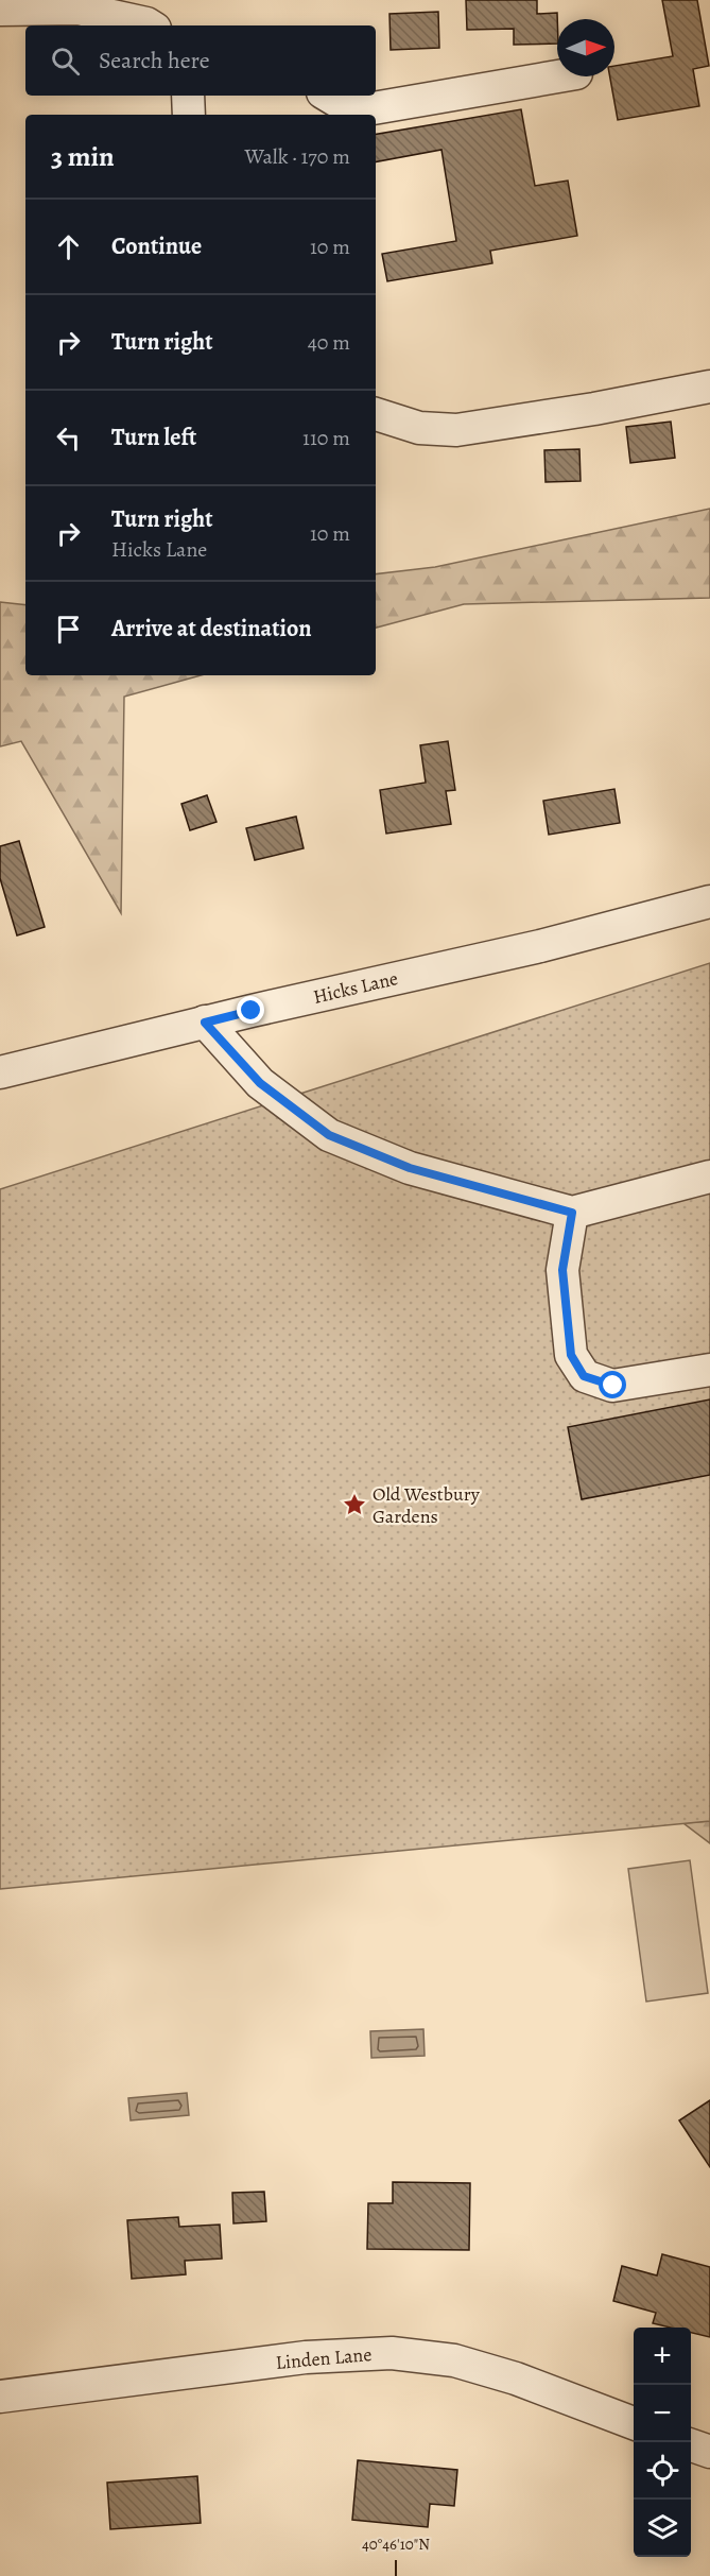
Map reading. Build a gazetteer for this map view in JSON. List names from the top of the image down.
{
  "streets": {
    "street": ["Hicks Lane", "Linden Lane"]
  },
  "places": {
    "place": ["Old Westbury Gardens"]
  },
  "north": "right",
  "page": {
    "search": "Search here",
    "heading": ["3 min", "Walk · 170 m"],
    "list": [
      ["Continue", "10 m"],
      ["Turn right", "40 m"],
      ["Turn left", "110 m"],
      ["Turn right", "Hicks Lane", "10 m"],
      "Arrive at destination"
    ],
    "map_buttons": ["+", "−"]
  },
  "coordinates": ["40°46'10\"N"]
}
